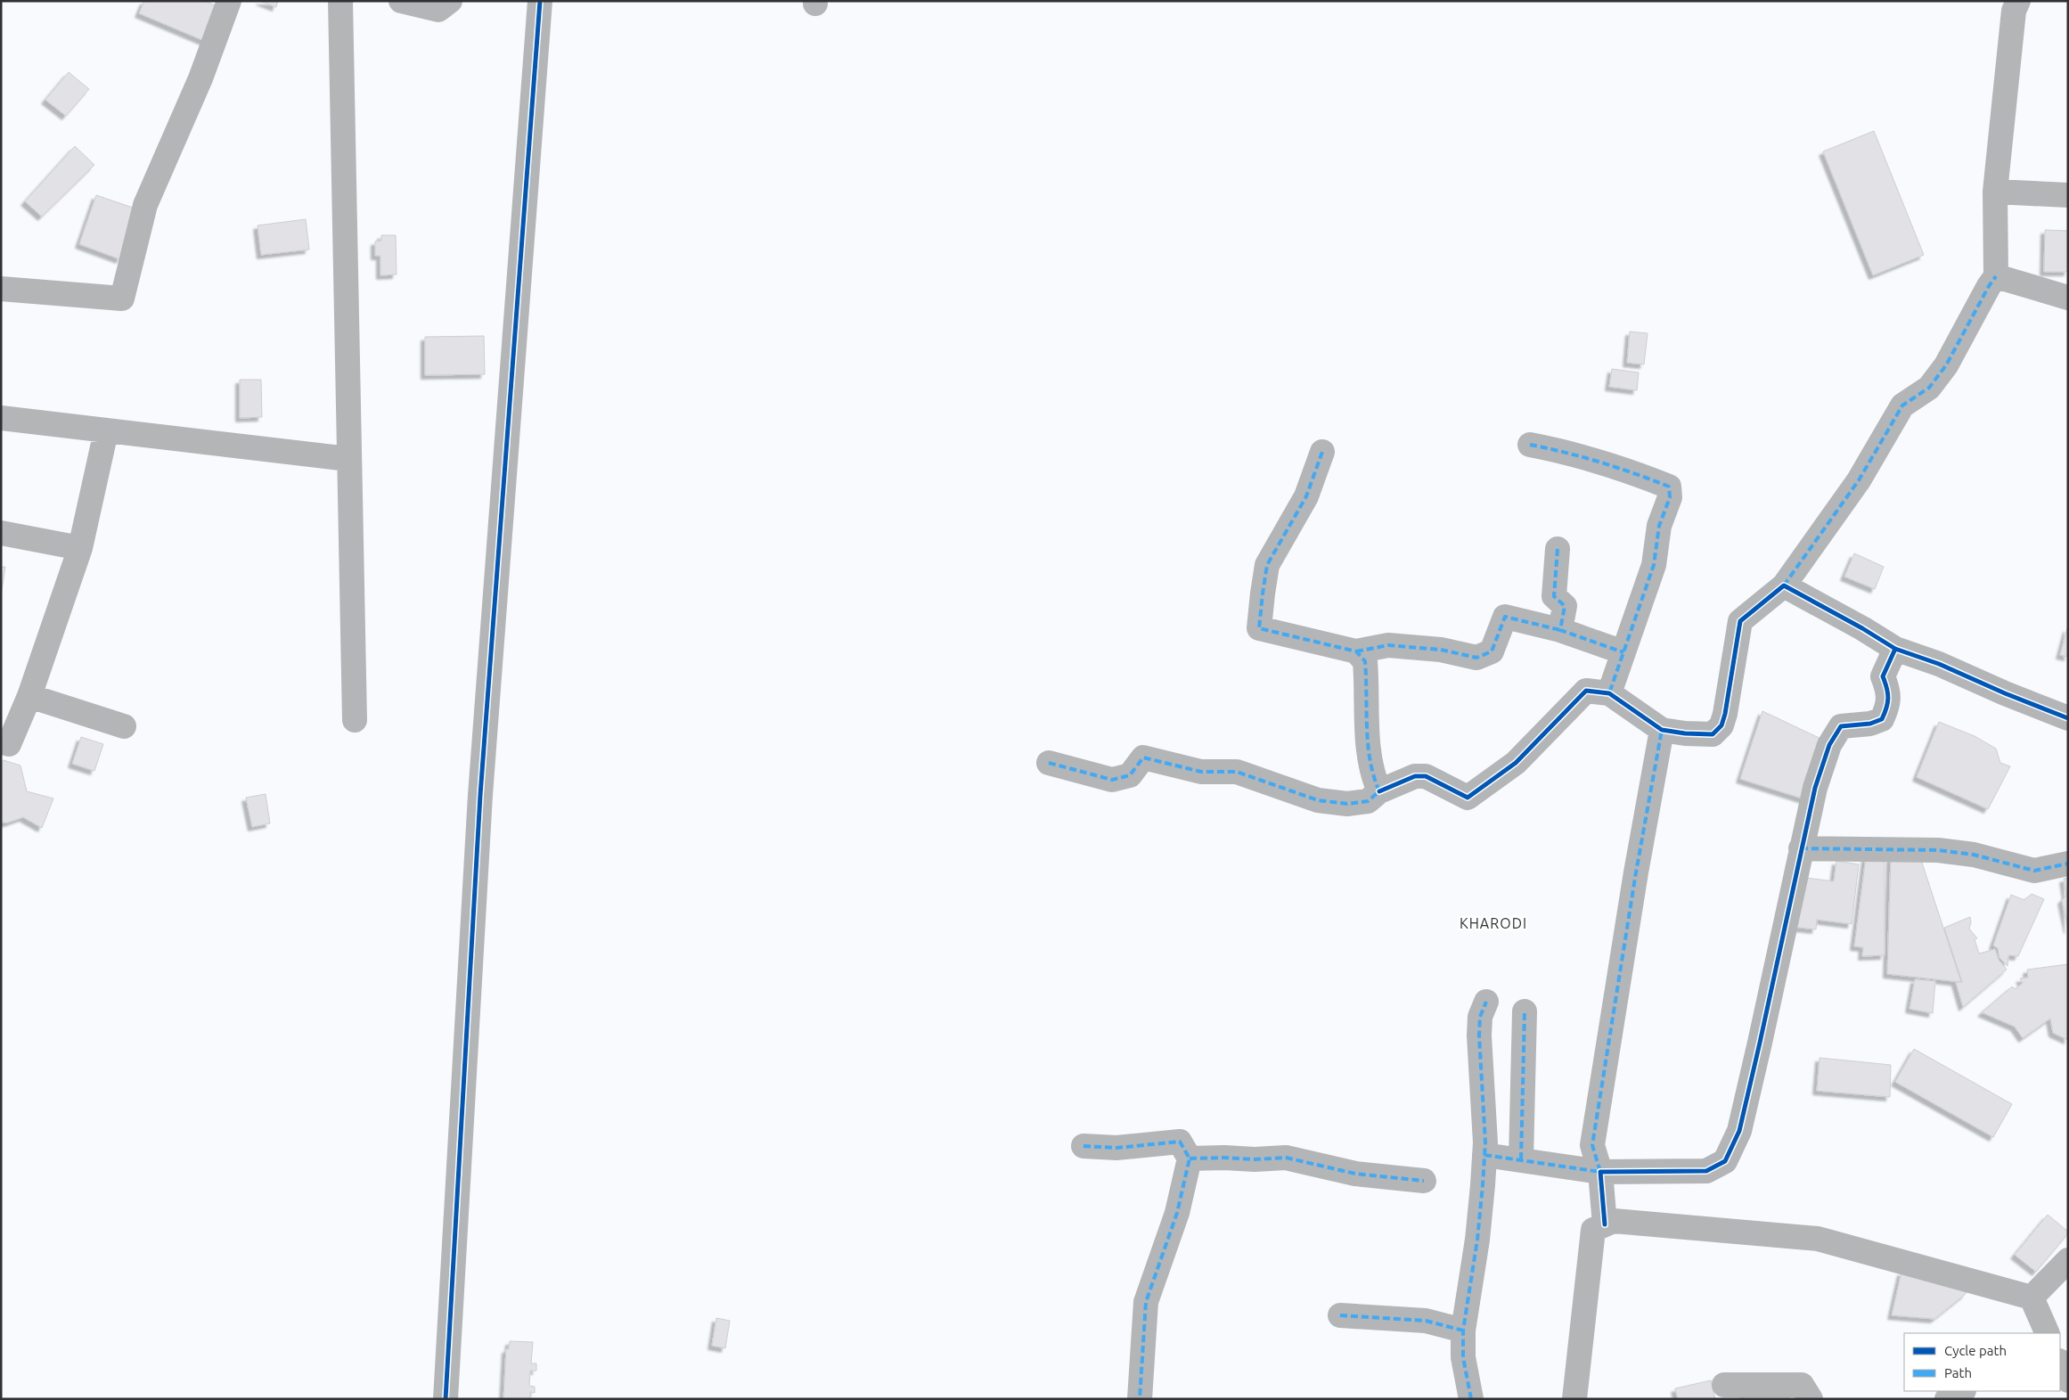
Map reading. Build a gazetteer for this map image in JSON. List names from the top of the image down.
{
  "districts": ["KHARODI"],
  "legend": ["Cycle path", "Path"]
}
